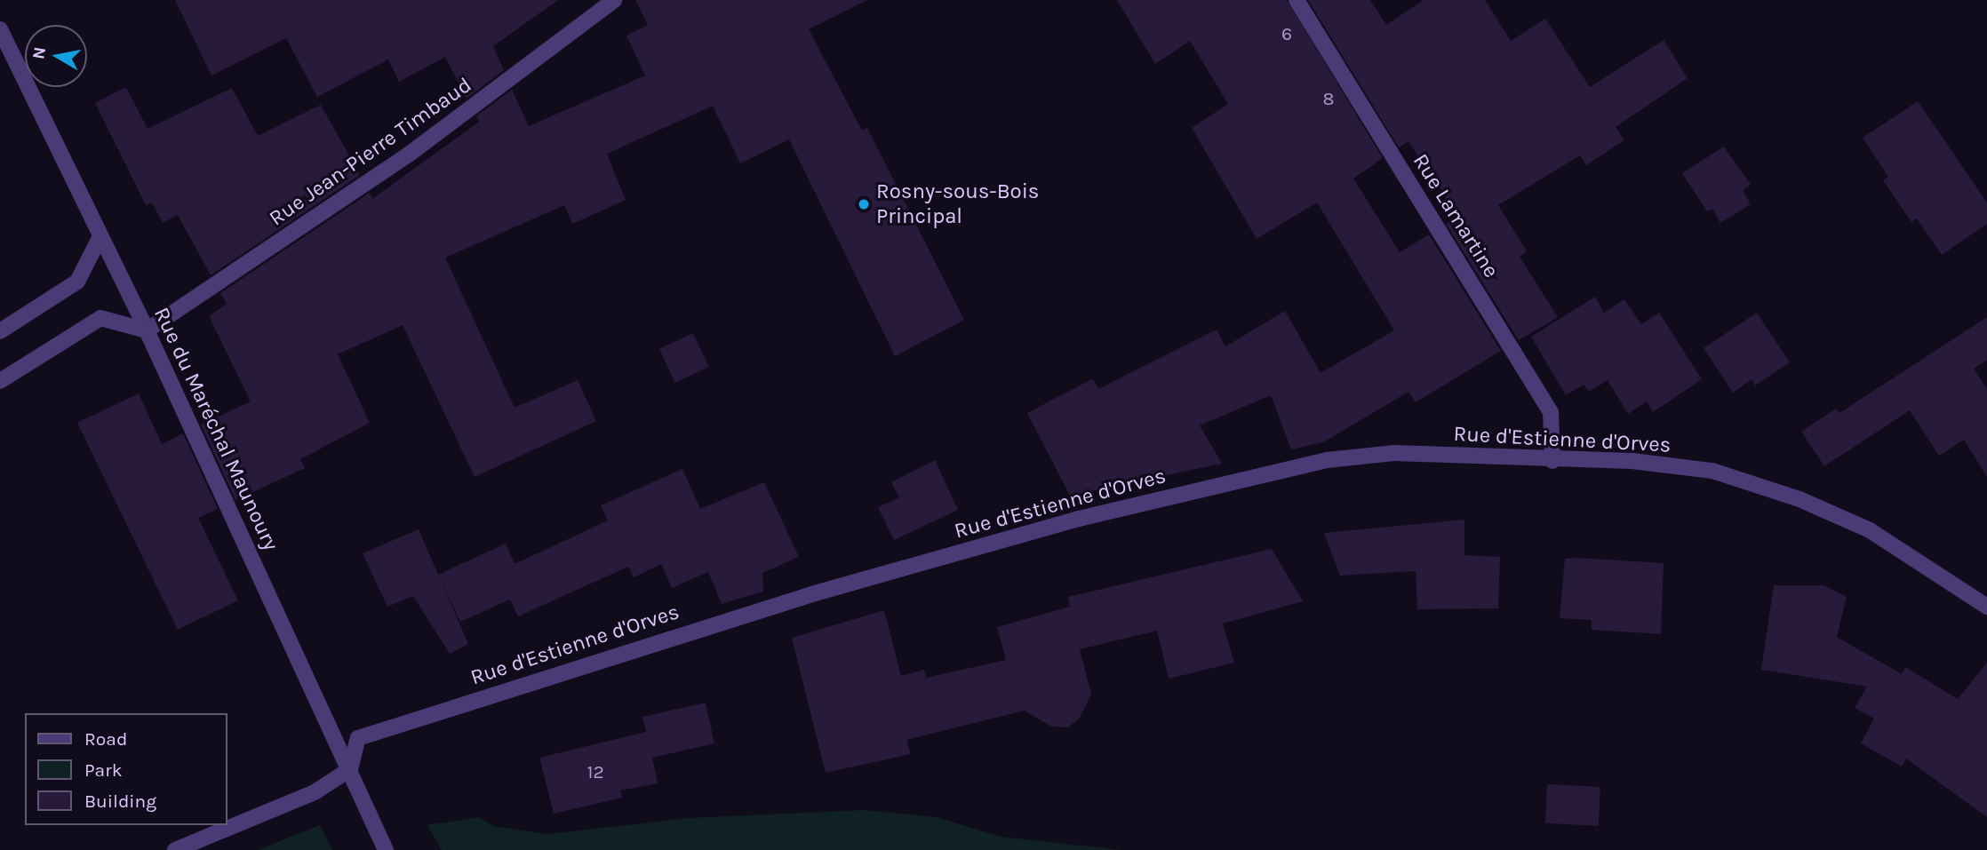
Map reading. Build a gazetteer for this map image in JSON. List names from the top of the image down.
{
  "streets": {
    "street": [
      "Rue Jean-Pierre Timbaud",
      "Rue Lamartine",
      "Rue du Maréchal Maunoury",
      "Rue d'Estienne d'Orves"
    ]
  },
  "crossings": [
    ["Rue Jean-Pierre Timbaud", "Rue du Maréchal Maunoury"],
    ["Rue Lamartine", "Rue d'Estienne d'Orves"],
    ["Rue du Maréchal Maunoury", "Rue d'Estienne d'Orves"]
  ],
  "places": ["Rosny-sous-Bois Principal"],
  "house_numbers": ["6", "8", "12"],
  "legend": ["Road", "Park", "Building"],
  "north": "left"
}
